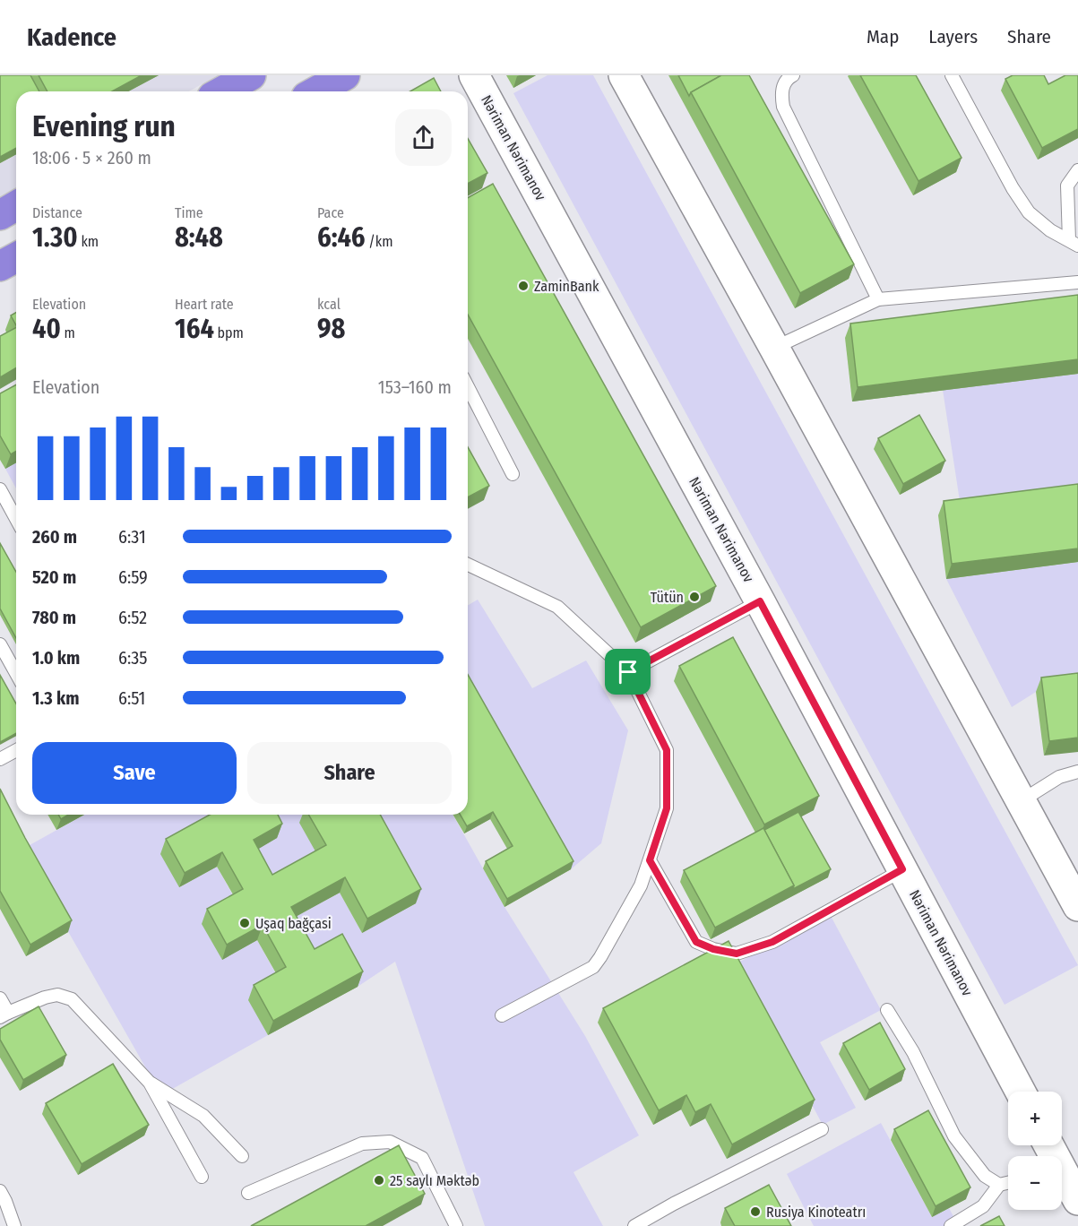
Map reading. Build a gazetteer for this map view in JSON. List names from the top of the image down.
{
  "streets": {
    "main road": ["Nəriman Nərimanov"]
  },
  "places": [
    "ZaminBank",
    "Tütün",
    "Uşaq bağçasi",
    "25 saylı Məktəb",
    "Rusiya Kinoteatrı"
  ],
  "page": {
    "header": "Kadence",
    "nav": ["Map", "Layers", "Share"],
    "heading": ["Evening run", "18:06 · 5 × 260 m"],
    "stats": [
      ["Distance", "1.30 km"],
      ["Time", "8:48"],
      ["Pace", "6:46 /km"],
      ["Elevation", "40 m"],
      ["Heart rate", "164 bpm"],
      ["kcal", "98"]
    ],
    "chart": ["Elevation", "153–160 m"],
    "list": [
      {
        "name": "260 m",
        "note": "6:31"
      },
      {
        "name": "520 m",
        "note": "6:59"
      },
      {
        "name": "780 m",
        "note": "6:52"
      },
      {
        "name": "1.0 km",
        "note": "6:35"
      },
      {
        "name": "1.3 km",
        "note": "6:51"
      }
    ],
    "buttons": ["Save", "Share"],
    "map_buttons": ["+", "−"]
  }
}
